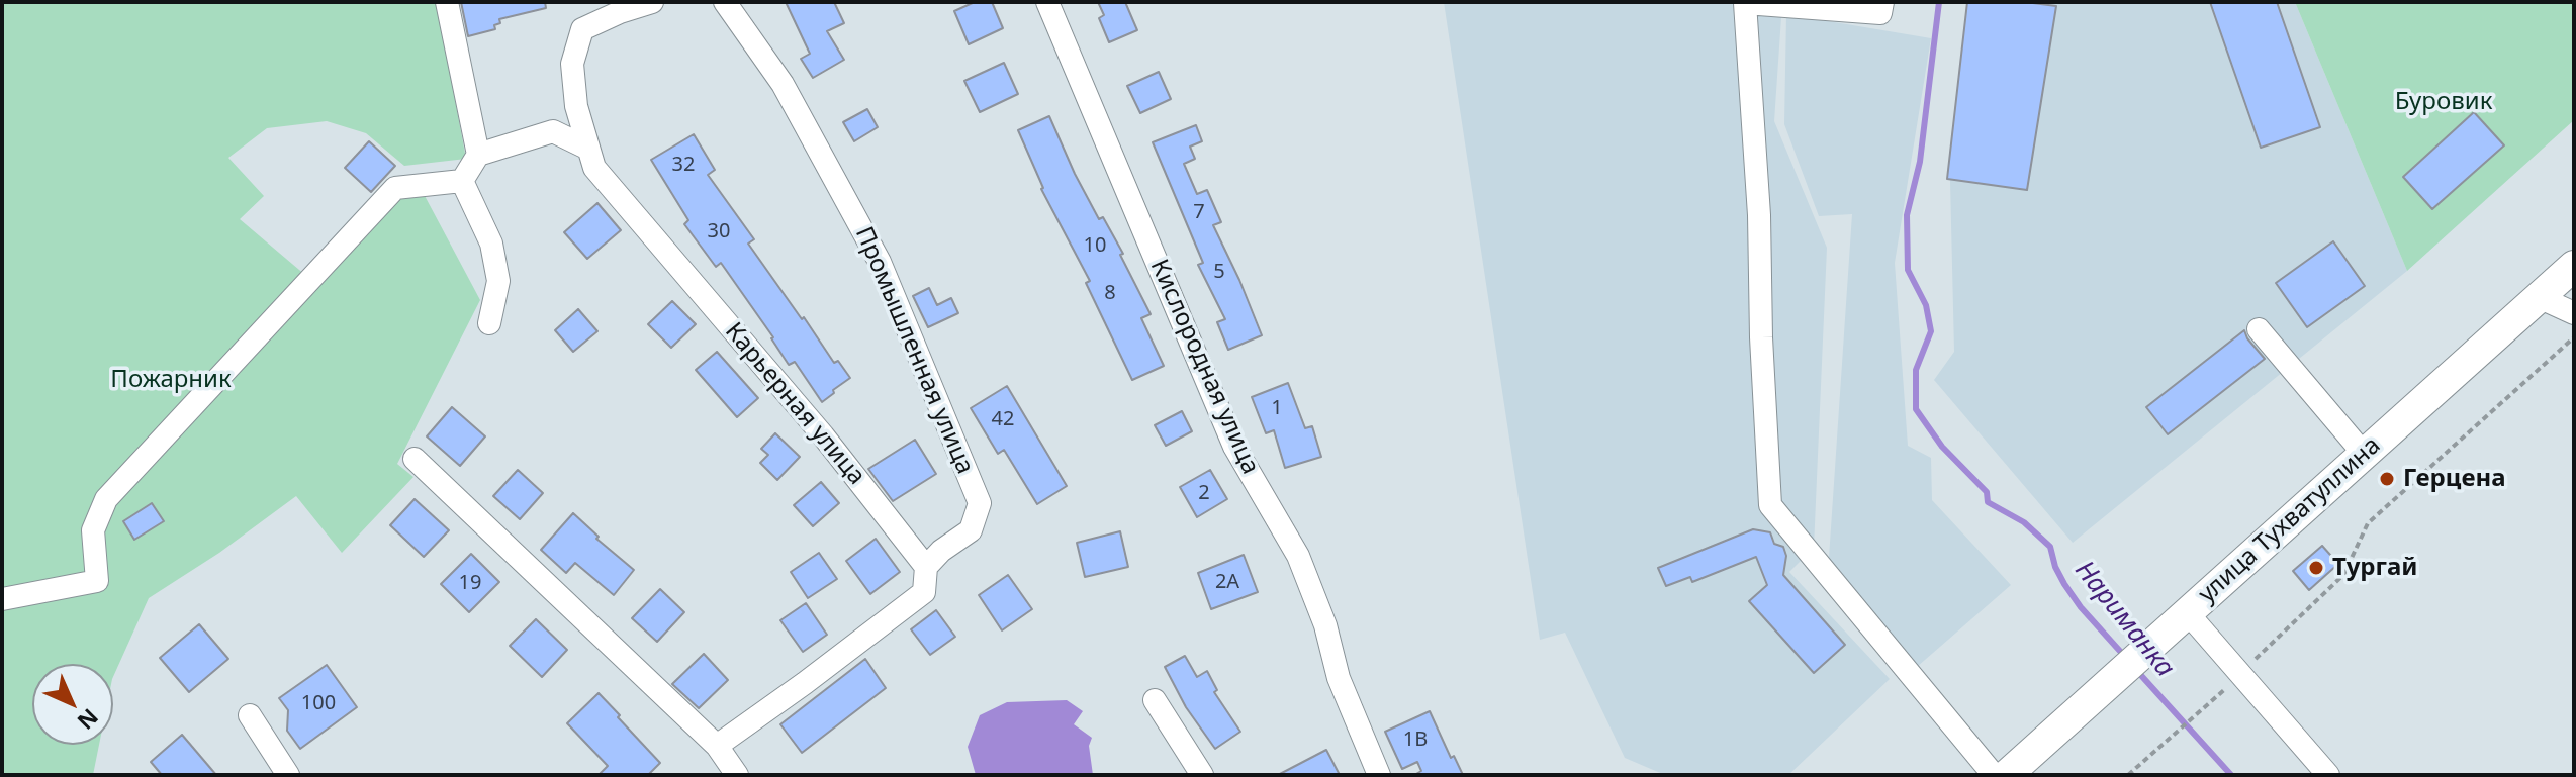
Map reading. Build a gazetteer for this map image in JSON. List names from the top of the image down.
{
  "streets": {
    "main road": ["улица Тухватуллина"],
    "street": ["Промышленная улица", "Кислородная улица", "Карьерная улица"]
  },
  "crossings": [
    ["Промышленная улица", "Карьерная улица"]
  ],
  "water": ["Нариманка"],
  "parks": ["Буровик", "Пожарник"],
  "places": ["Герцена", "Тургай"],
  "house_numbers": [
    "32",
    "7",
    "30",
    "10",
    "5",
    "8",
    "1",
    "42",
    "2",
    "2А",
    "19",
    "100",
    "1В"
  ],
  "north": "bottom right"
}
